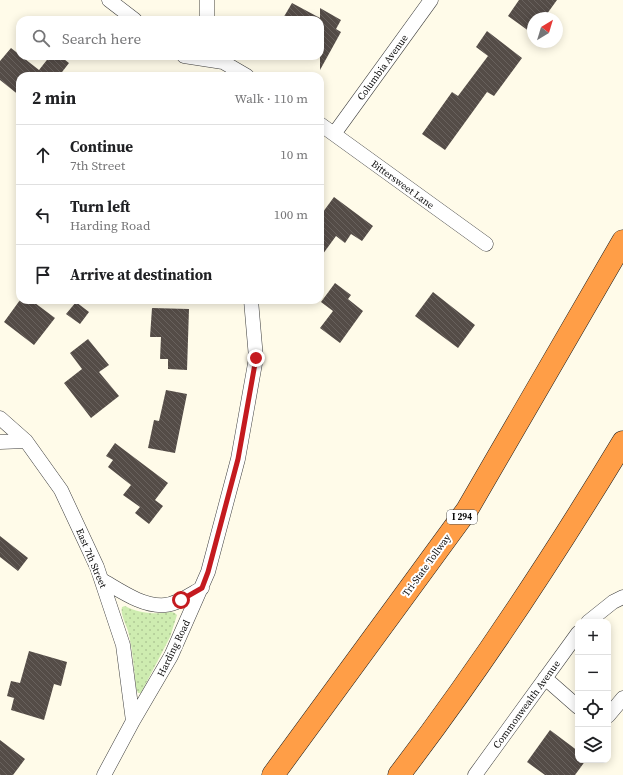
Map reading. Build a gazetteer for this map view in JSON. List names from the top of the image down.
{
  "streets": {
    "highway": ["I 294", "Tri-State Tollway"],
    "street": [
      "Columbia Avenue",
      "Bittersweet Lane",
      "East 7th Street",
      "Harding Road",
      "Commonwealth Avenue"
    ]
  },
  "crossings": [
    ["Columbia Avenue", "Bittersweet Lane"],
    ["East 7th Street", "Harding Road"]
  ],
  "north": "top right",
  "page": {
    "search": "Search here",
    "heading": ["2 min", "Walk · 110 m"],
    "list": [
      ["Continue", "7th Street", "10 m"],
      ["Turn left", "Harding Road", "100 m"],
      "Arrive at destination"
    ],
    "map_buttons": ["+", "−"]
  }
}
